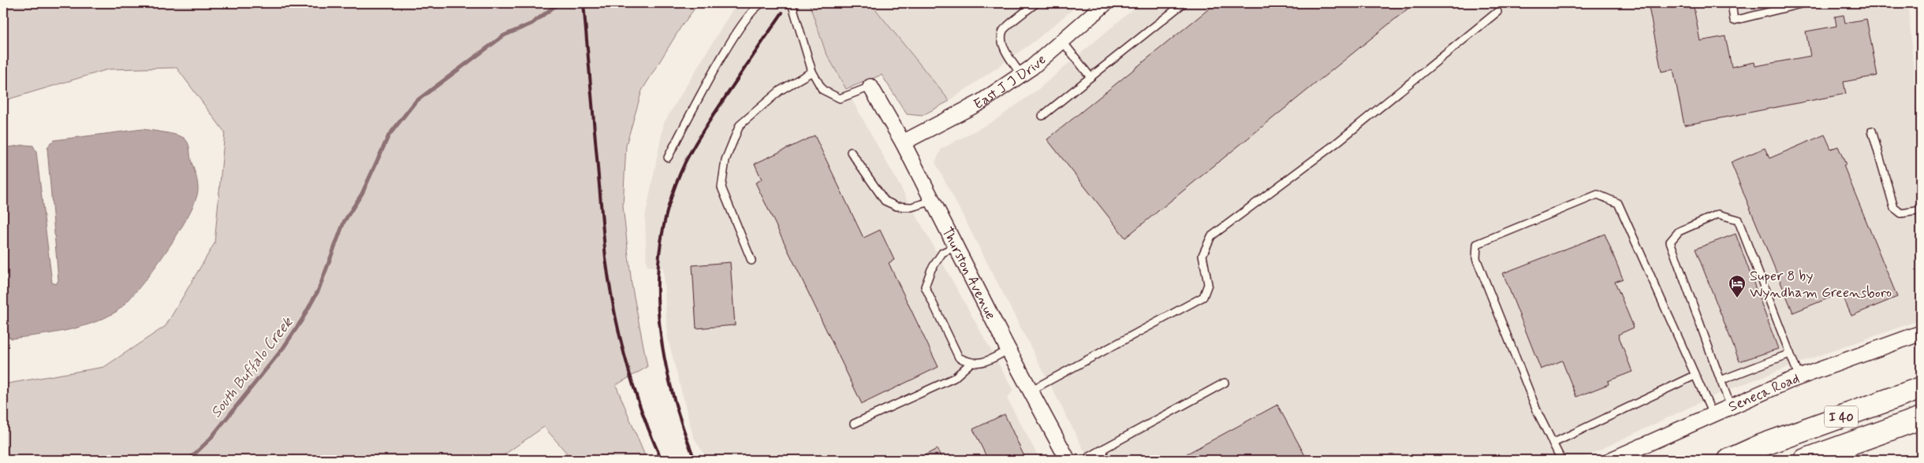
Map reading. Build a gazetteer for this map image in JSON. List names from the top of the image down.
{
  "streets": {
    "highway": ["I 40"],
    "street": ["East J J Drive", "Thurston Avenue", "Seneca Road"]
  },
  "crossings": [
    ["East J J Drive", "Thurston Avenue"]
  ],
  "water": ["South Buffalo Creek"],
  "places": {
    "hotel": ["Super 8 by Wyndham Greensboro"]
  }
}
